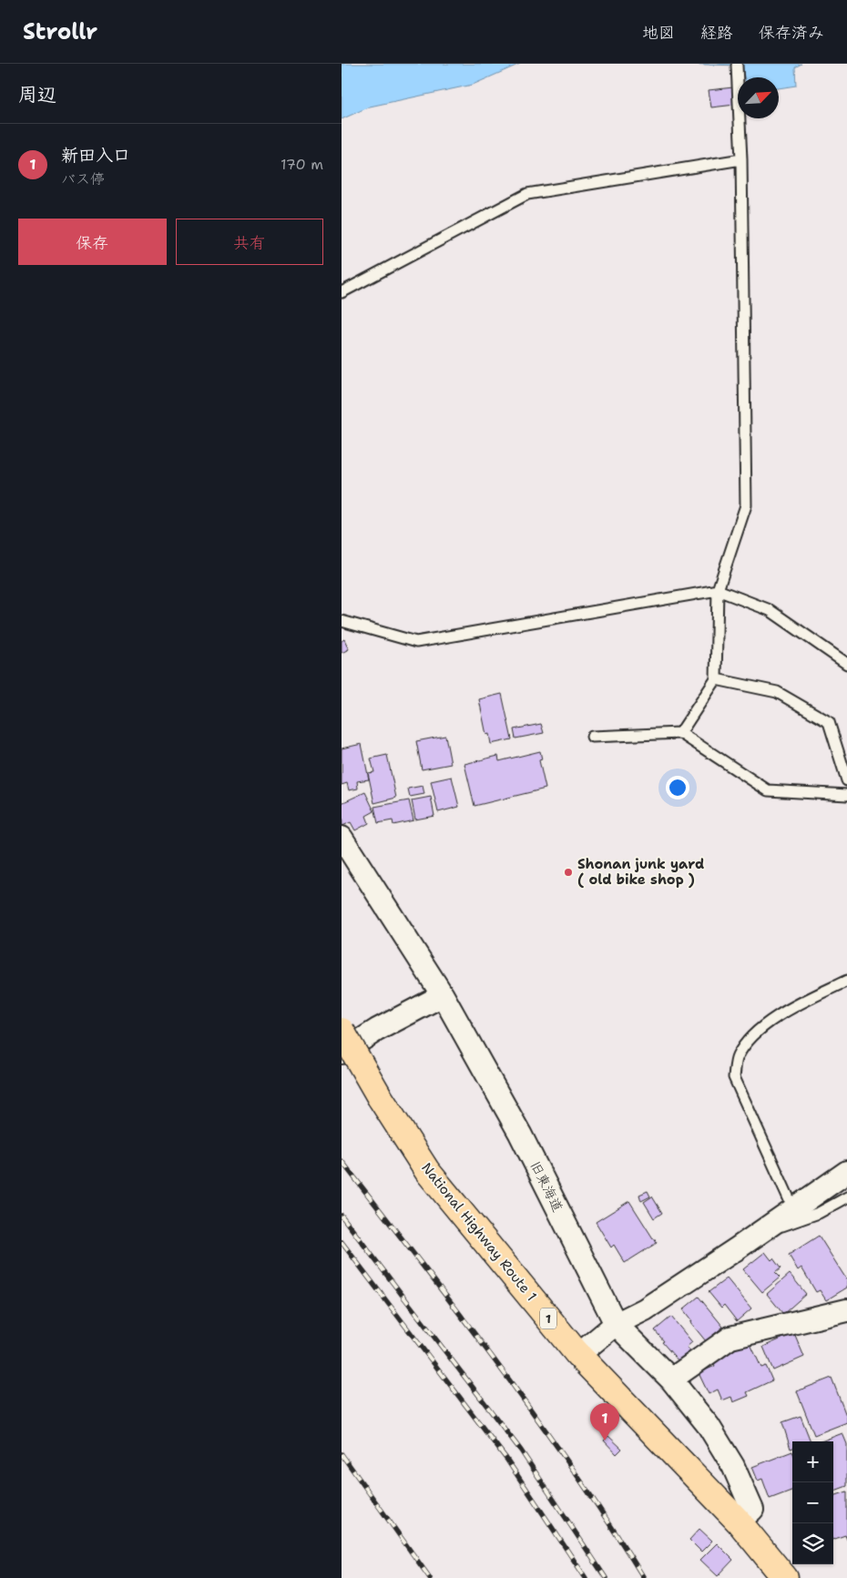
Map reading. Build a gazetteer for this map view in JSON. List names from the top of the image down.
{
  "streets": {
    "highway": ["National Highway Route 1", "1"],
    "street": ["旧東海道"]
  },
  "crossings": [
    ["旧東海道", "National Highway Route 1"]
  ],
  "places": ["Shonan junk yard ( old bike shop )"],
  "north": "top right",
  "page": {
    "header": "Strollr",
    "nav": ["地図", "経路", "保存済み"],
    "heading": "周辺",
    "list": [
      {
        "mark": "1",
        "name": "新田入口",
        "note": "バス停",
        "value": "170 m"
      }
    ],
    "buttons": ["保存", "共有"],
    "pins": "1",
    "map_buttons": ["+", "−"]
  }
}
